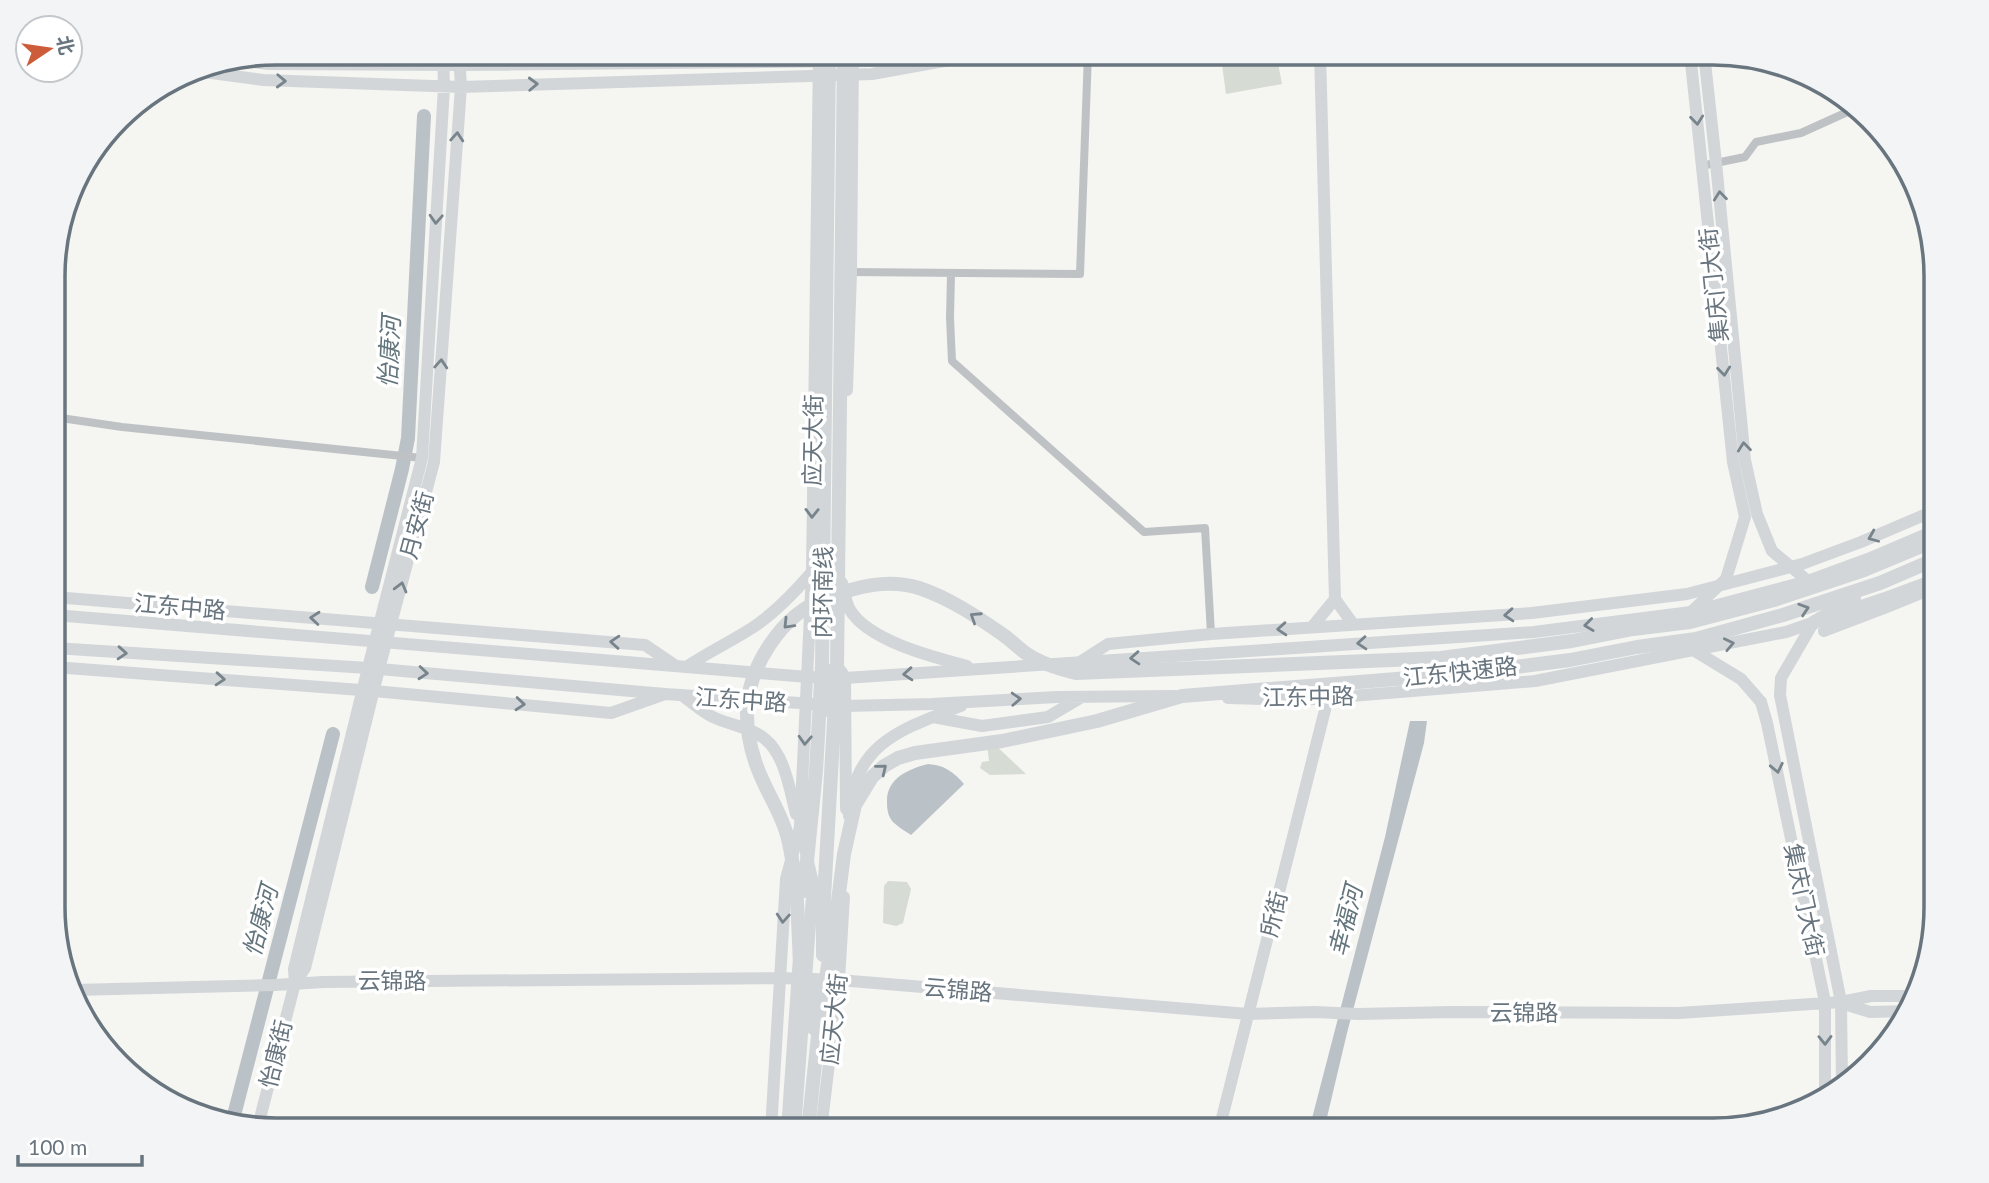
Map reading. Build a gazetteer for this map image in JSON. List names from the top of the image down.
{
  "streets": {
    "highway": ["内环南线", "江东快速路"],
    "street": [
      "集庆门大街",
      "应天大街",
      "月安街",
      "江东中路",
      "所街",
      "云锦路",
      "怡康街"
    ]
  },
  "crossings": [
    ["集庆门大街", "江东中路"],
    ["集庆门大街", "云锦路"],
    ["应天大街", "江东中路"],
    ["应天大街", "云锦路"],
    ["月安街", "江东中路"],
    ["月安街", "怡康街"],
    ["内环南线", "江东快速路"],
    ["江东中路", "江东快速路"],
    ["江东中路", "所街"],
    ["江东中路", "怡康街"],
    ["所街", "云锦路"],
    ["云锦路", "怡康街"]
  ],
  "water": ["怡康河", "幸福河"],
  "scale_bar": "100 m",
  "north": "right"
}
